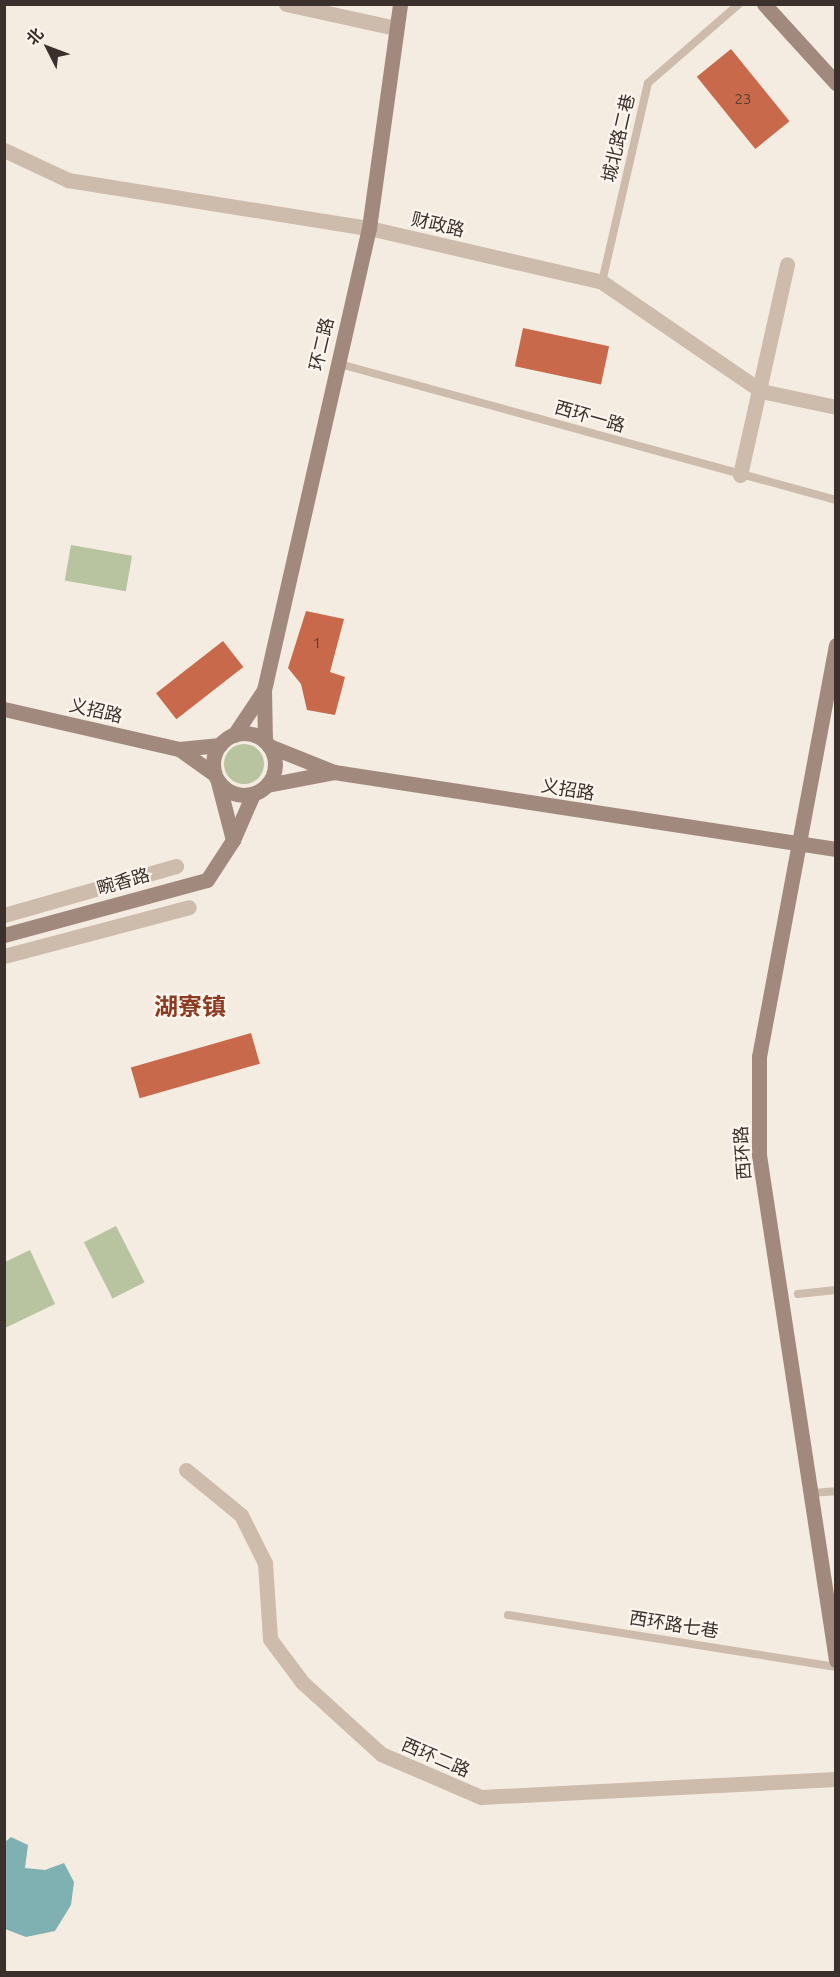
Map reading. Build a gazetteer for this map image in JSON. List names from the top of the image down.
{
  "streets": {
    "main road": [
      "环二路",
      "义招路",
      "畹香路",
      "西环路"
    ],
    "street": ["财政路", "西环二路"],
    "lane": ["城北路二巷", "西环一路", "西环路七巷"]
  },
  "crossings": [
    ["城北路二巷", "财政路"],
    ["财政路", "环二路"],
    ["环二路", "西环一路"],
    ["义招路", "西环路"],
    ["西环路", "西环路七巷"]
  ],
  "districts": ["湖寮镇"],
  "house_numbers": ["23", "1"],
  "north": "top left"
}
